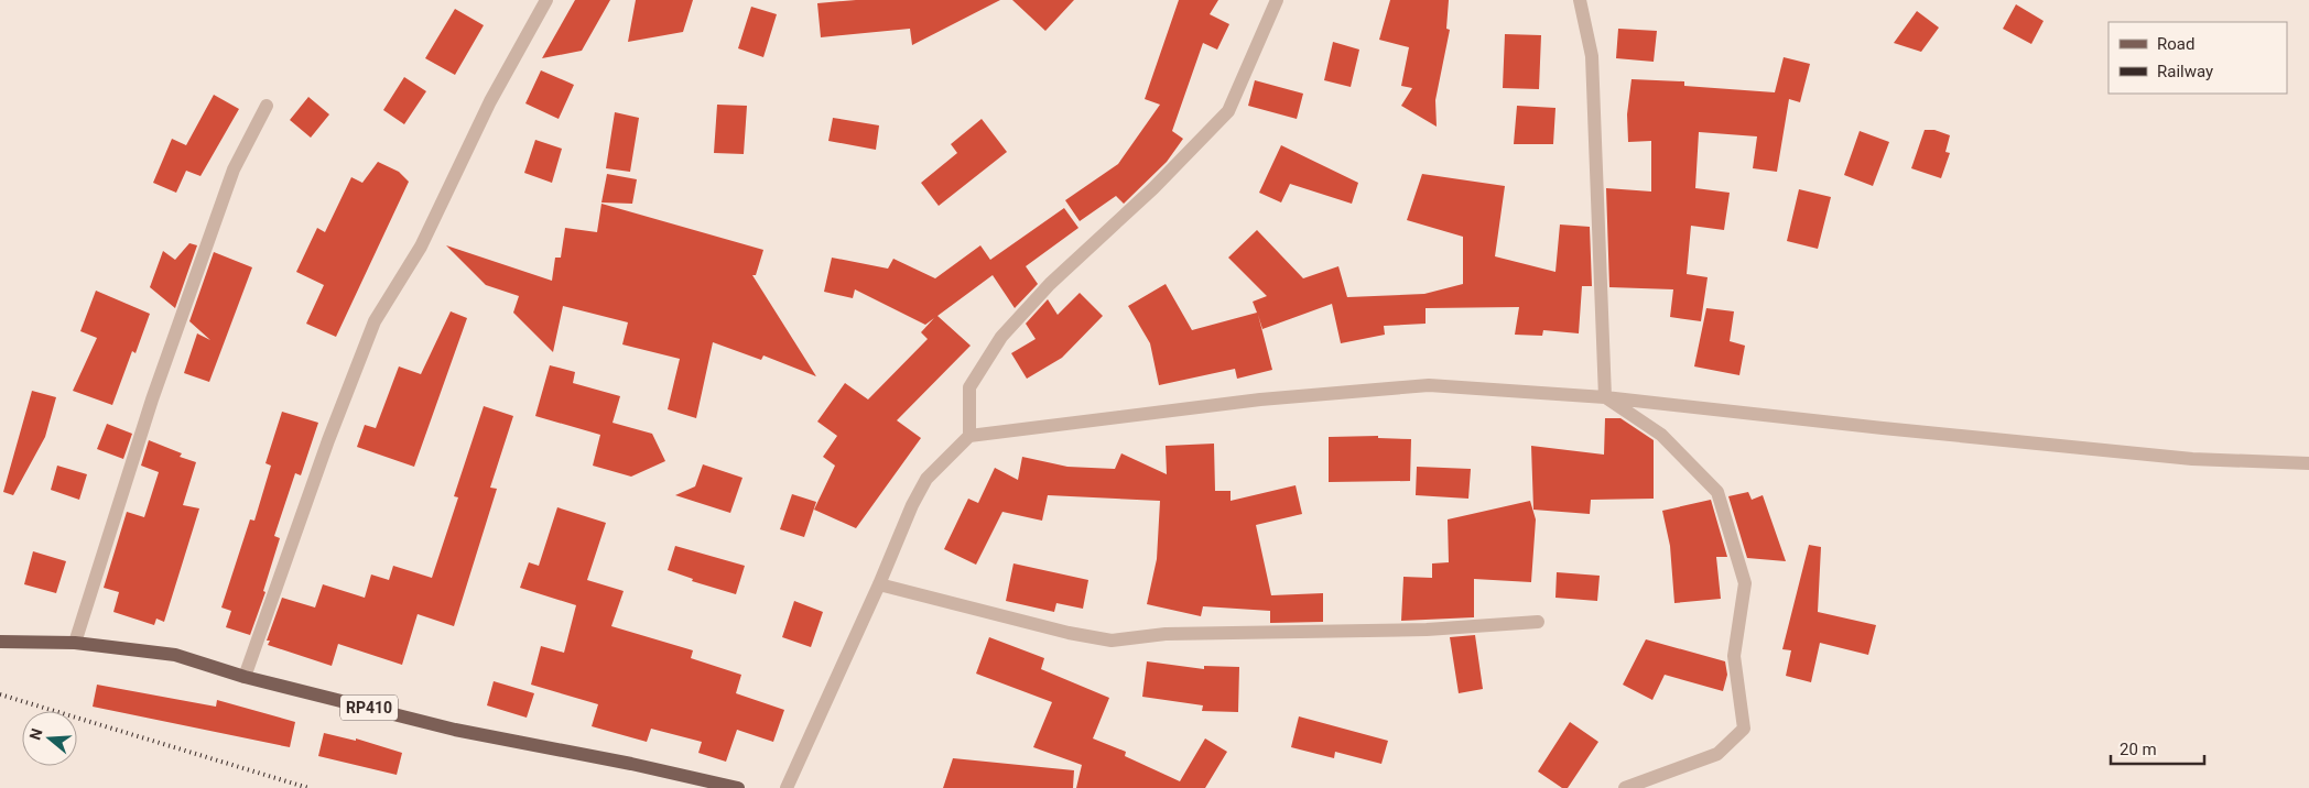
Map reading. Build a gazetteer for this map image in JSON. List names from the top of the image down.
{
  "streets": {
    "main road": ["RP410"]
  },
  "legend": ["Road", "Railway"],
  "scale_bar": "20 m",
  "north": "left"
}
